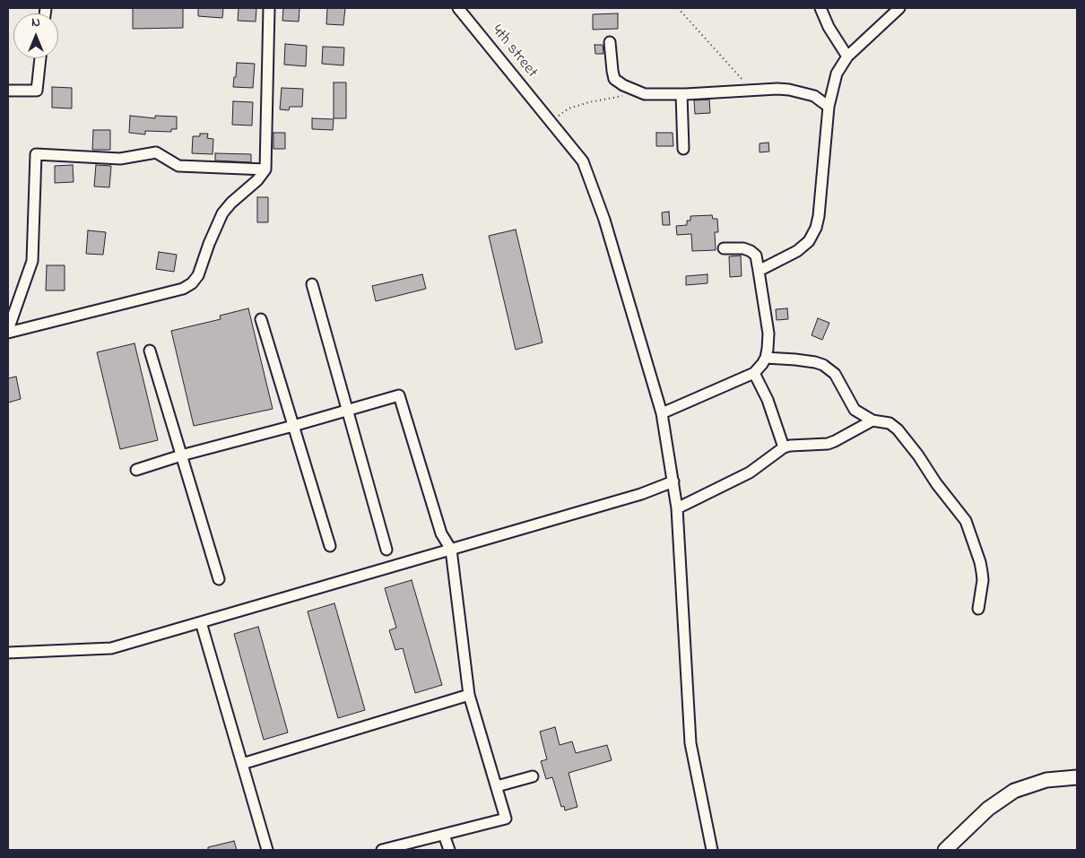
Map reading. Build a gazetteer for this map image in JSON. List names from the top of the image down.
{
  "streets": {
    "street": ["4th street"]
  },
  "north": "top"
}
